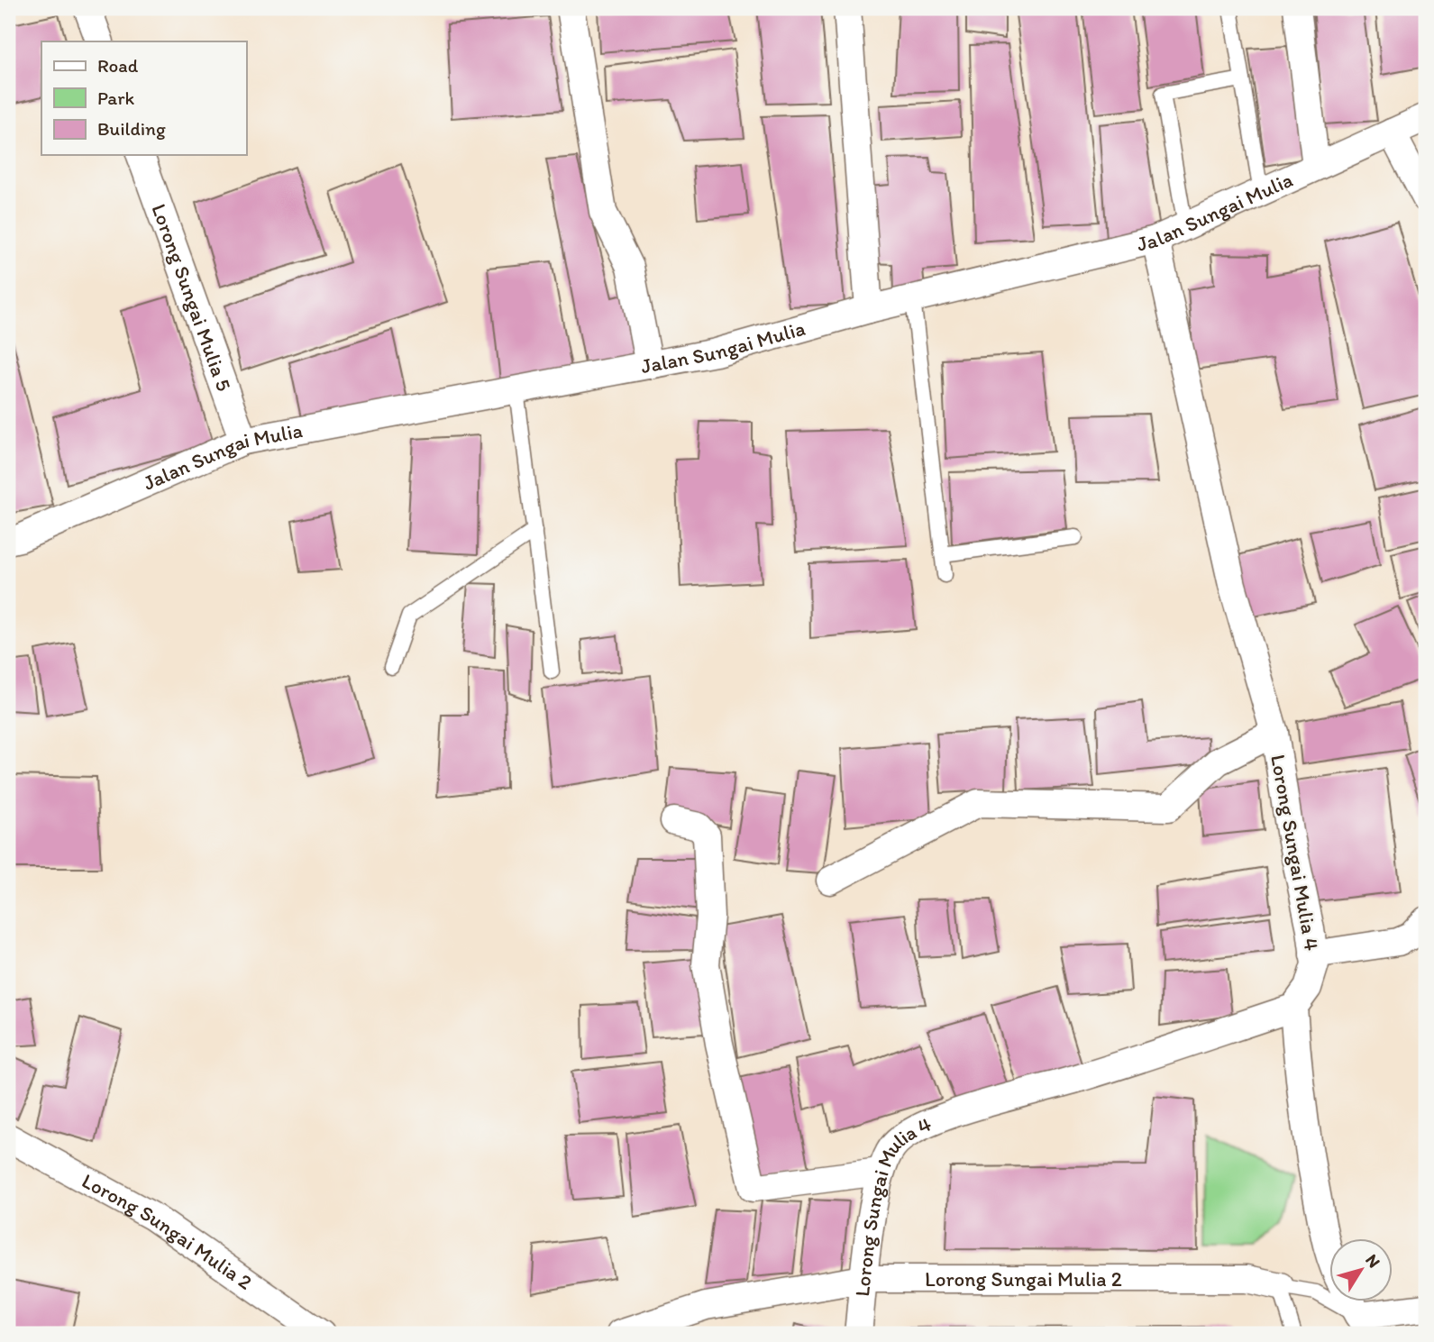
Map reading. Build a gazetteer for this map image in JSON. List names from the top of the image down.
{
  "streets": {
    "street": [
      "Jalan Sungai Mulia",
      "Lorong Sungai Mulia 5",
      "Lorong Sungai Mulia 4",
      "Lorong Sungai Mulia 2"
    ]
  },
  "crossings": [
    ["Jalan Sungai Mulia", "Lorong Sungai Mulia 5"],
    ["Jalan Sungai Mulia", "Lorong Sungai Mulia 4"],
    ["Lorong Sungai Mulia 4", "Lorong Sungai Mulia 2"]
  ],
  "legend": ["Road", "Park", "Building"],
  "north": "top right"
}
